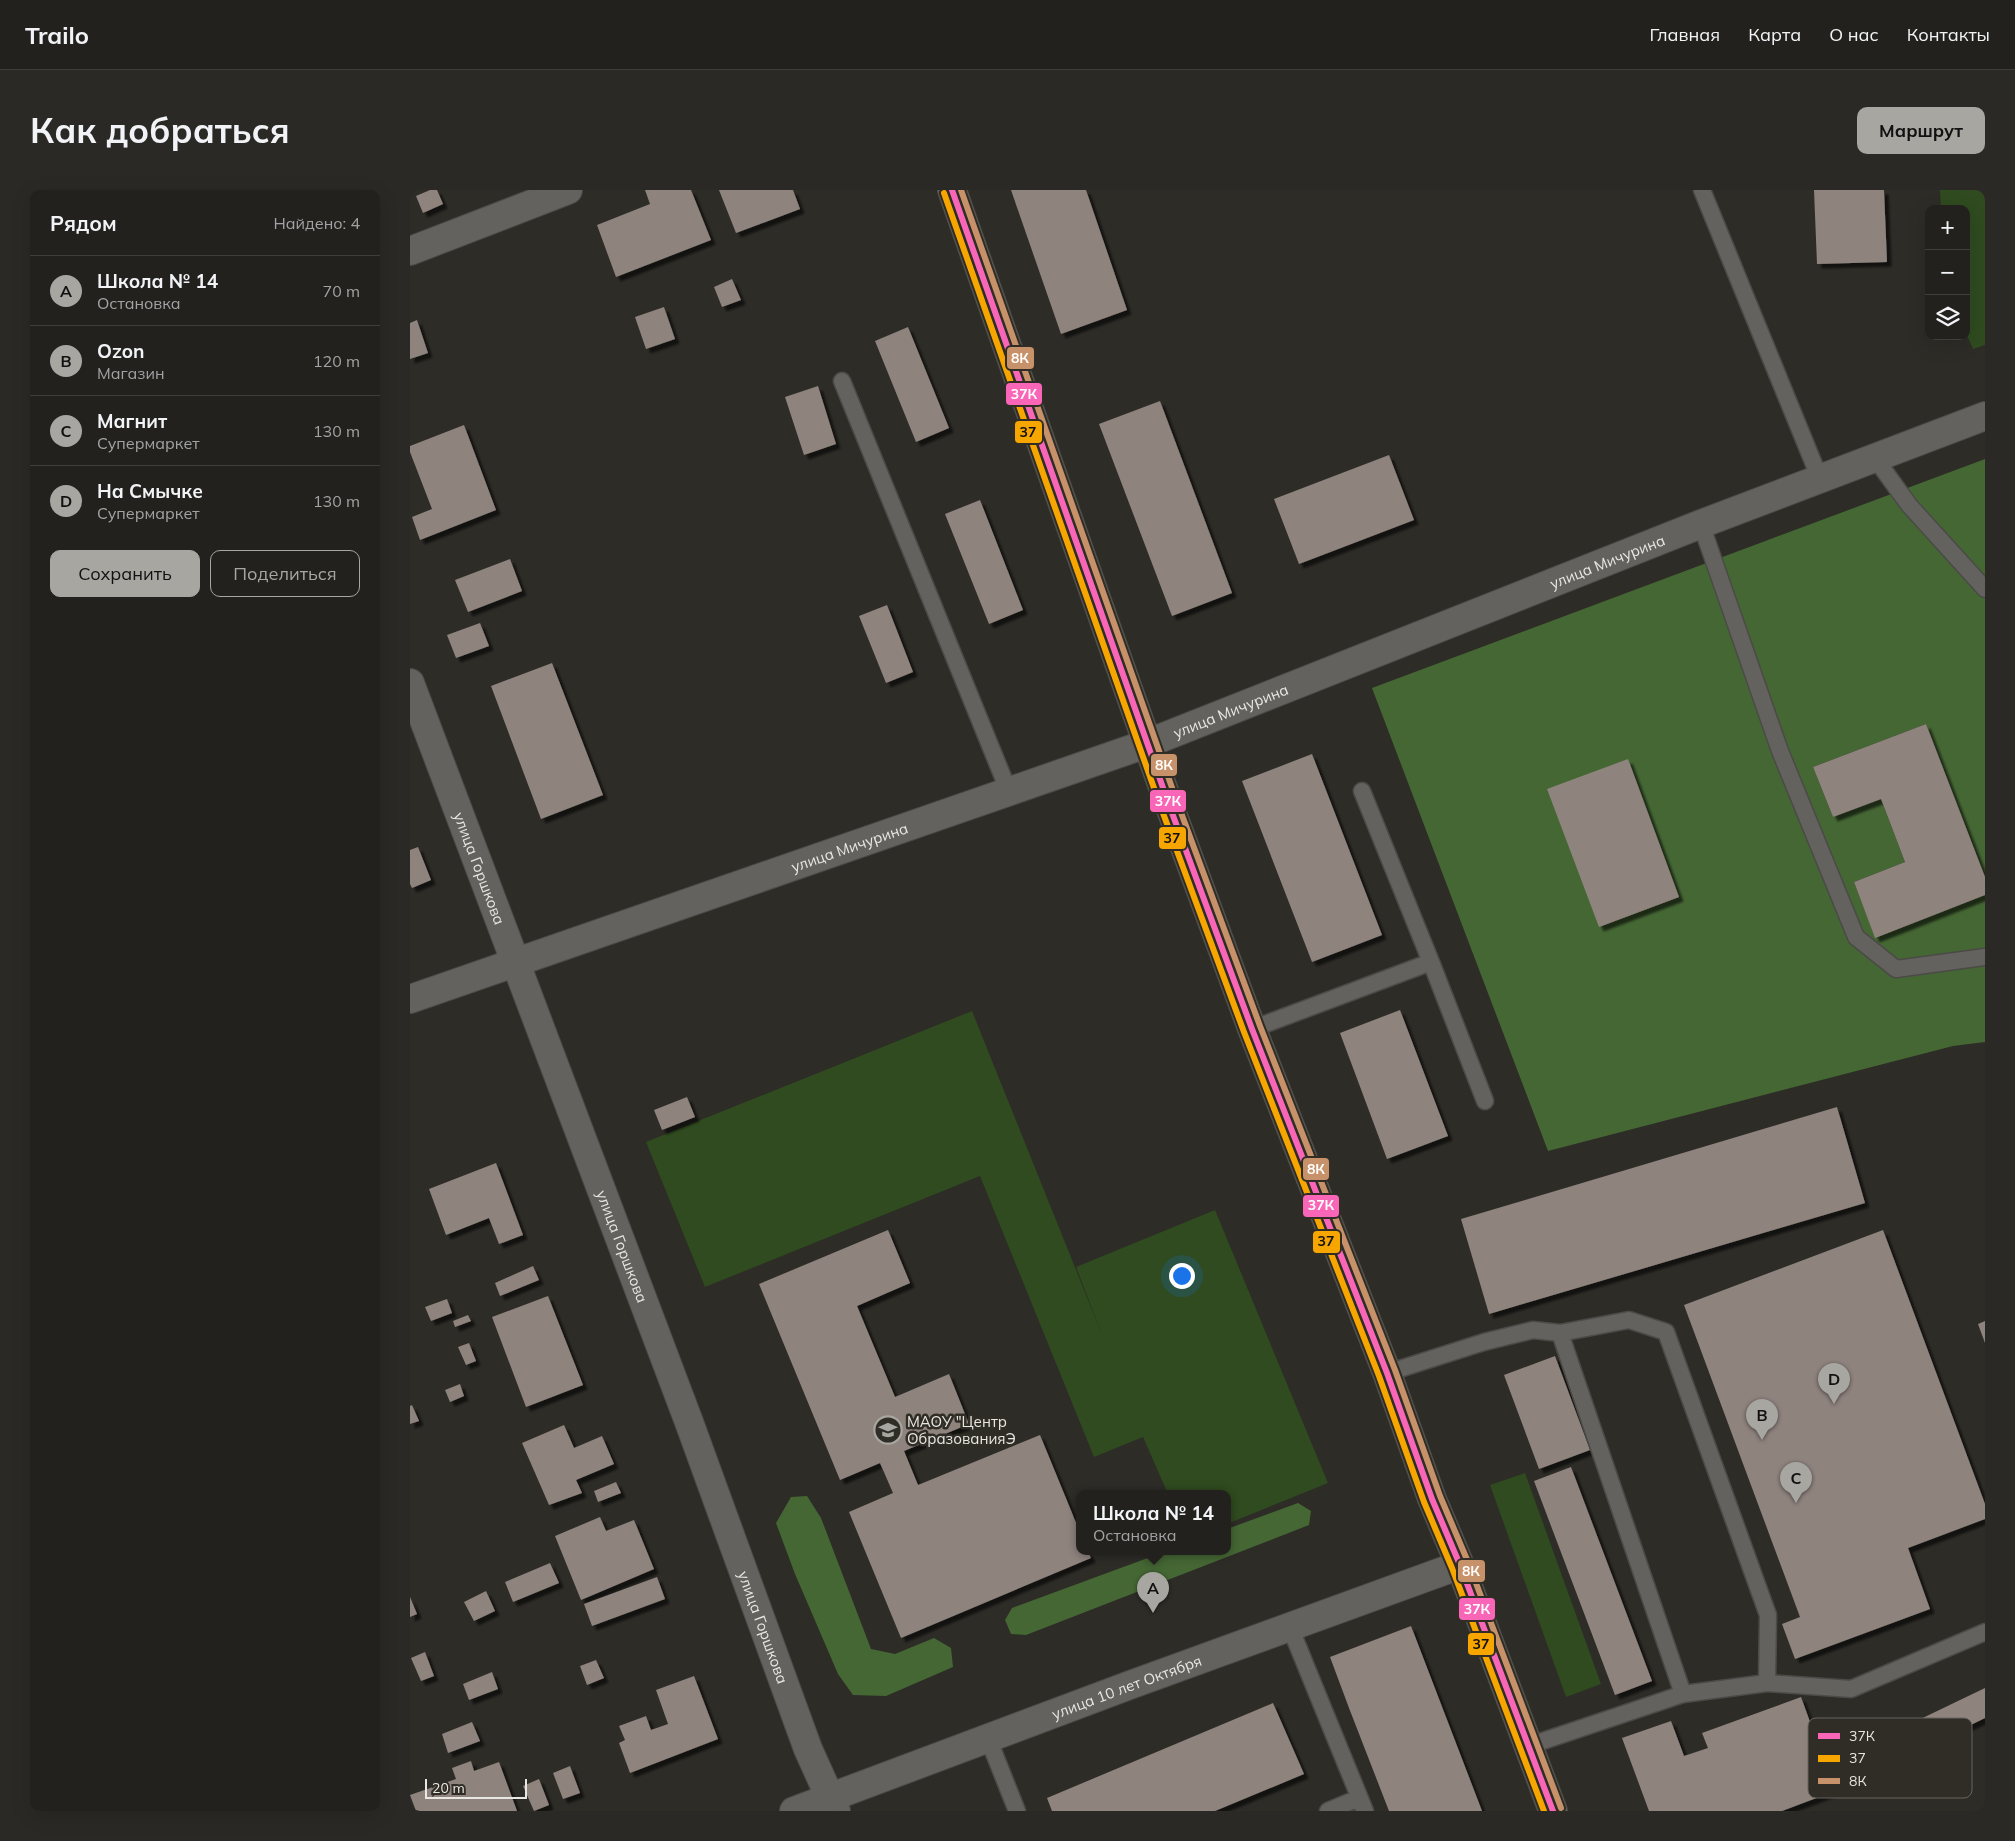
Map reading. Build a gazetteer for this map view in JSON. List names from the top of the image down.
{
  "streets": {
    "street": ["улица Мичурина", "улица Горшкова", "улица 10 лет Октября"]
  },
  "crossings": [
    ["улица Мичурина", "улица Горшкова"],
    ["улица Горшкова", "улица 10 лет Октября"]
  ],
  "places": {
    "school or university": ["МАОУ \"Центр ОбразованияЭ"]
  },
  "lines": ["transit line 37К", "transit line 8К", "transit line 37"],
  "legend": ["37К", "37", "8К"],
  "scale_bar": "20 m",
  "page": {
    "header": "Trailo",
    "nav": [
      "Главная",
      "Карта",
      "О нас",
      "Контакты"
    ],
    "buttons": [
      "Маршрут",
      ["Сохранить", "Поделиться"]
    ],
    "title": "Как добраться",
    "heading": ["Рядом", "Найдено: 4"],
    "map_buttons": ["+", "−"],
    "list": [
      {
        "mark": "A",
        "name": "Школа № 14",
        "note": "Остановка",
        "value": "70 m"
      },
      {
        "mark": "B",
        "name": "Ozon",
        "note": "Магазин",
        "value": "120 m"
      },
      {
        "mark": "C",
        "name": "Магнит",
        "note": "Супермаркет",
        "value": "130 m"
      },
      {
        "mark": "D",
        "name": "На Смычке",
        "note": "Супермаркет",
        "value": "130 m"
      }
    ],
    "pins": [
      "D",
      "B",
      "C",
      "A"
    ],
    "popup": ["Школа № 14", "Остановка"],
    "scale": "20 m"
  }
}
